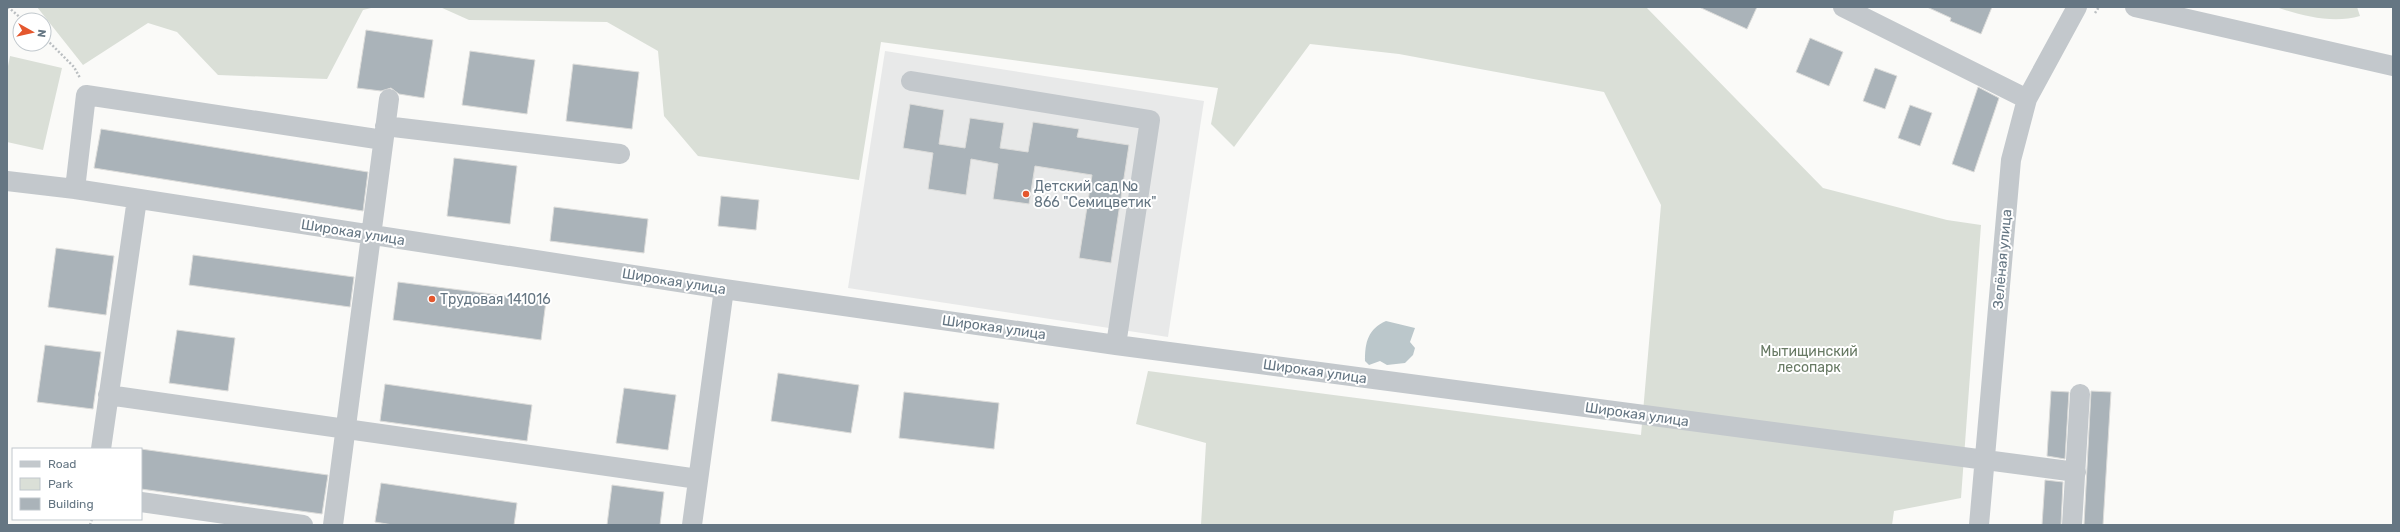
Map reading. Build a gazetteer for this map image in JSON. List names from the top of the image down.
{
  "streets": {
    "street": ["Широкая улица", "Зелёная улица"]
  },
  "crossings": [
    ["Широкая улица", "Зелёная улица"]
  ],
  "parks": ["Мытищинский лесопарк"],
  "places": ["Детский сад № 866 \"Семицветик\"", "Трудовая 141016"],
  "legend": ["Road", "Park", "Building"],
  "north": "right"
}
